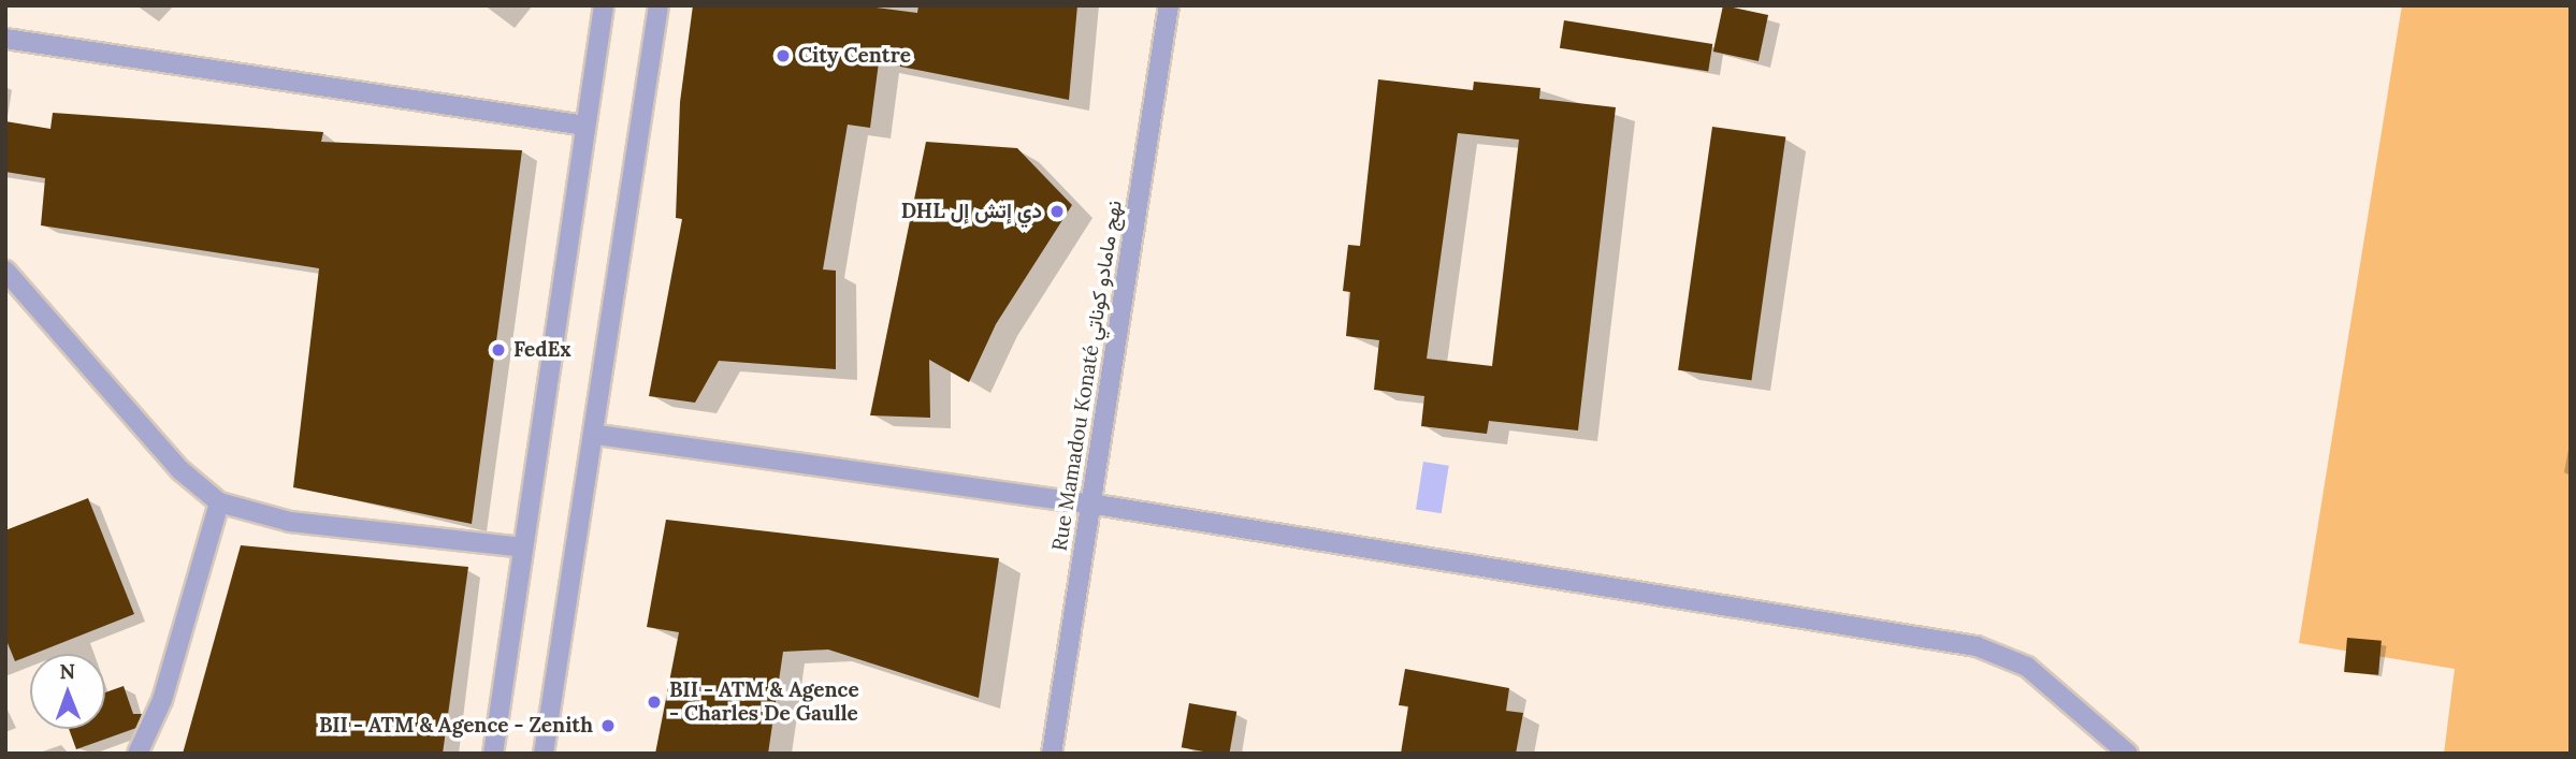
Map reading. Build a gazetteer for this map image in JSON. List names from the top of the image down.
{
  "streets": {
    "street": ["Rue Mamadou Konaté نهج مامادو كوناتي"]
  },
  "places": [
    "City Centre",
    "DHL دي إتش إل",
    "FedEx",
    "BII - ATM & Agence - Charles De Gaulle",
    "BII - ATM & Agence - Zenith"
  ],
  "north": "top"
}
